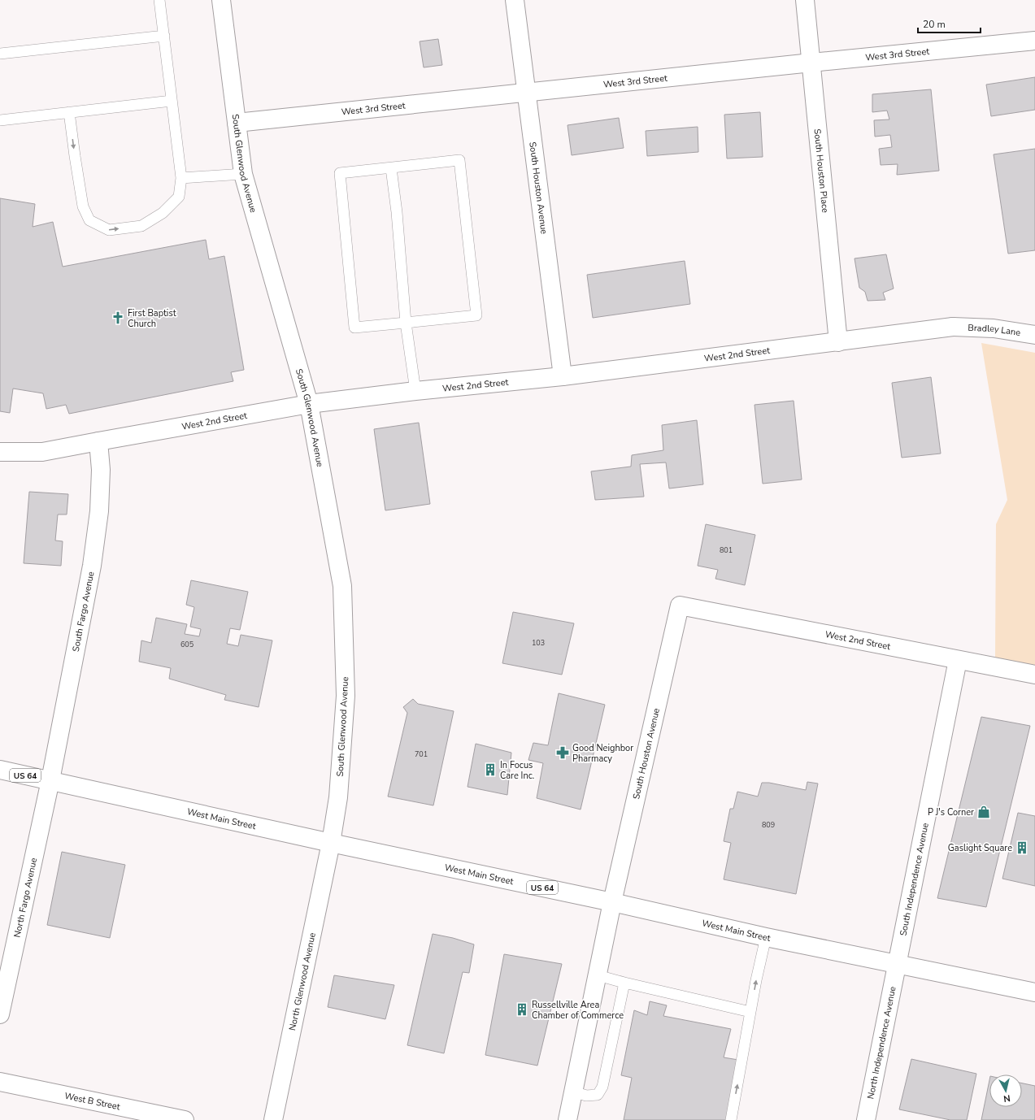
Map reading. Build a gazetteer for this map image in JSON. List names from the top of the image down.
{
  "streets": {
    "street": [
      "West 3rd Street",
      "South Glenwood Avenue",
      "South Houston Place",
      "South Houston Avenue",
      "Bradley Lane",
      "West 2nd Street",
      "South Fargo Avenue",
      "US 64",
      "West Main Street",
      "South Independence Avenue",
      "North Fargo Avenue",
      "North Glenwood Avenue",
      "North Independence Avenue",
      "West B Street"
    ]
  },
  "crossings": [
    ["West 3rd Street", "South Glenwood Avenue"],
    ["West 3rd Street", "South Houston Place"],
    ["West 3rd Street", "South Houston Avenue"],
    ["South Glenwood Avenue", "West 2nd Street"],
    ["South Glenwood Avenue", "West Main Street"],
    ["South Glenwood Avenue", "North Glenwood Avenue"],
    ["South Houston Place", "West 2nd Street"],
    ["South Houston Avenue", "West 2nd Street"],
    ["South Houston Avenue", "West Main Street"],
    ["Bradley Lane", "West 2nd Street"],
    ["West 2nd Street", "South Fargo Avenue"],
    ["West 2nd Street", "South Independence Avenue"],
    ["South Fargo Avenue", "West Main Street"],
    ["South Fargo Avenue", "North Fargo Avenue"],
    ["West Main Street", "South Independence Avenue"],
    ["West Main Street", "North Fargo Avenue"],
    ["West Main Street", "North Glenwood Avenue"],
    ["West Main Street", "North Independence Avenue"],
    ["South Independence Avenue", "North Independence Avenue"]
  ],
  "places": {
    "church": ["First Baptist Church"],
    "pharmacy": ["Good Neighbor Pharmacy"],
    "building": ["In Focus Care Inc.", "Gaslight Square", "Russellville Area Chamber of Commerce"],
    "shop": ["P J's Corner"]
  },
  "house_numbers": [
    "801",
    "103",
    "605",
    "701",
    "809"
  ],
  "scale_bar": "20 m",
  "north": "bottom"
}
